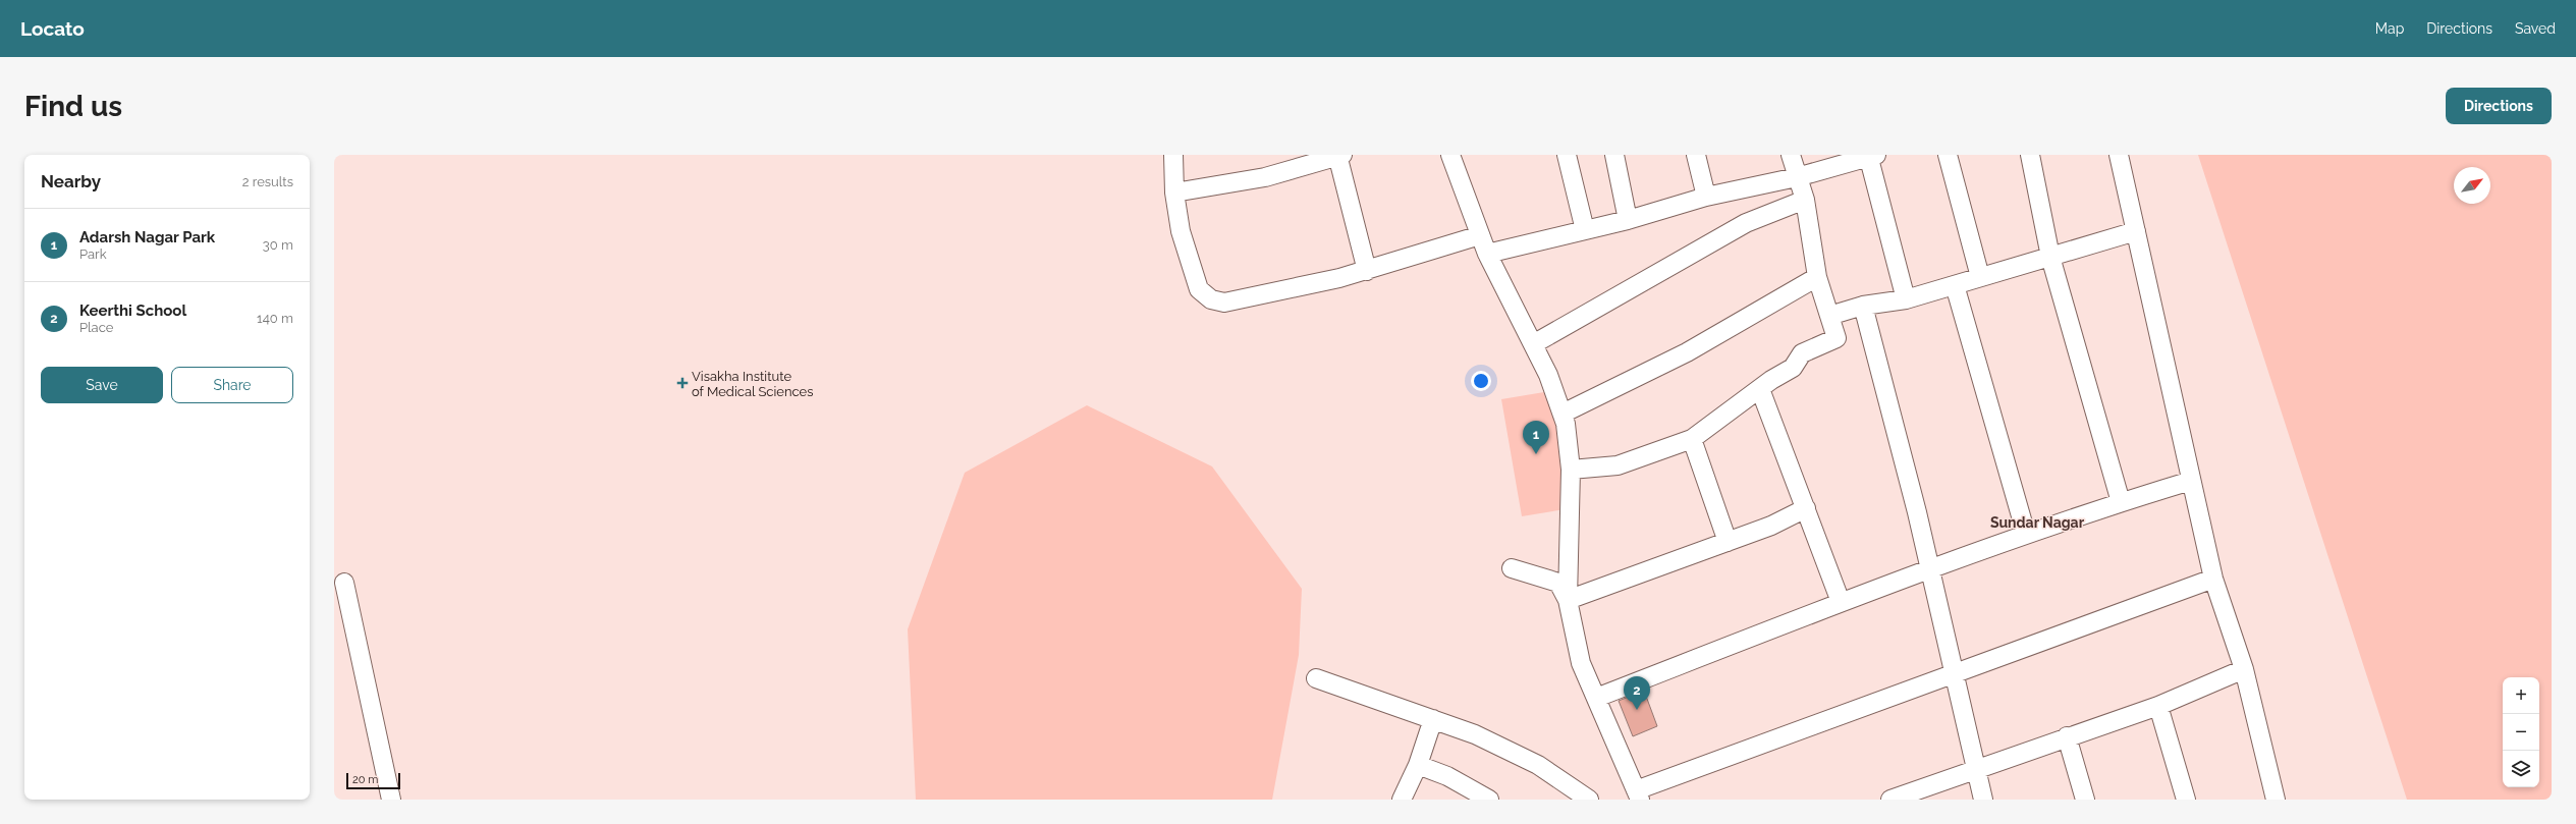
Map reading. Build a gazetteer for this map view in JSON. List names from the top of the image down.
{
  "districts": ["Sundar Nagar"],
  "places": {
    "health": ["Visakha Institute of Medical Sciences"]
  },
  "scale_bar": "20 m",
  "north": "top right",
  "page": {
    "header": "Locato",
    "nav": ["Map", "Directions", "Saved"],
    "buttons": [
      "Directions",
      ["Save", "Share"]
    ],
    "title": "Find us",
    "heading": ["Nearby", "2 results"],
    "list": [
      {
        "mark": "1",
        "name": "Adarsh Nagar Park",
        "note": "Park",
        "value": "30 m"
      },
      {
        "mark": "2",
        "name": "Keerthi School",
        "note": "Place",
        "value": "140 m"
      }
    ],
    "pins": ["1", "2"],
    "map_buttons": ["+", "−"],
    "scale": "20 m"
  }
}
